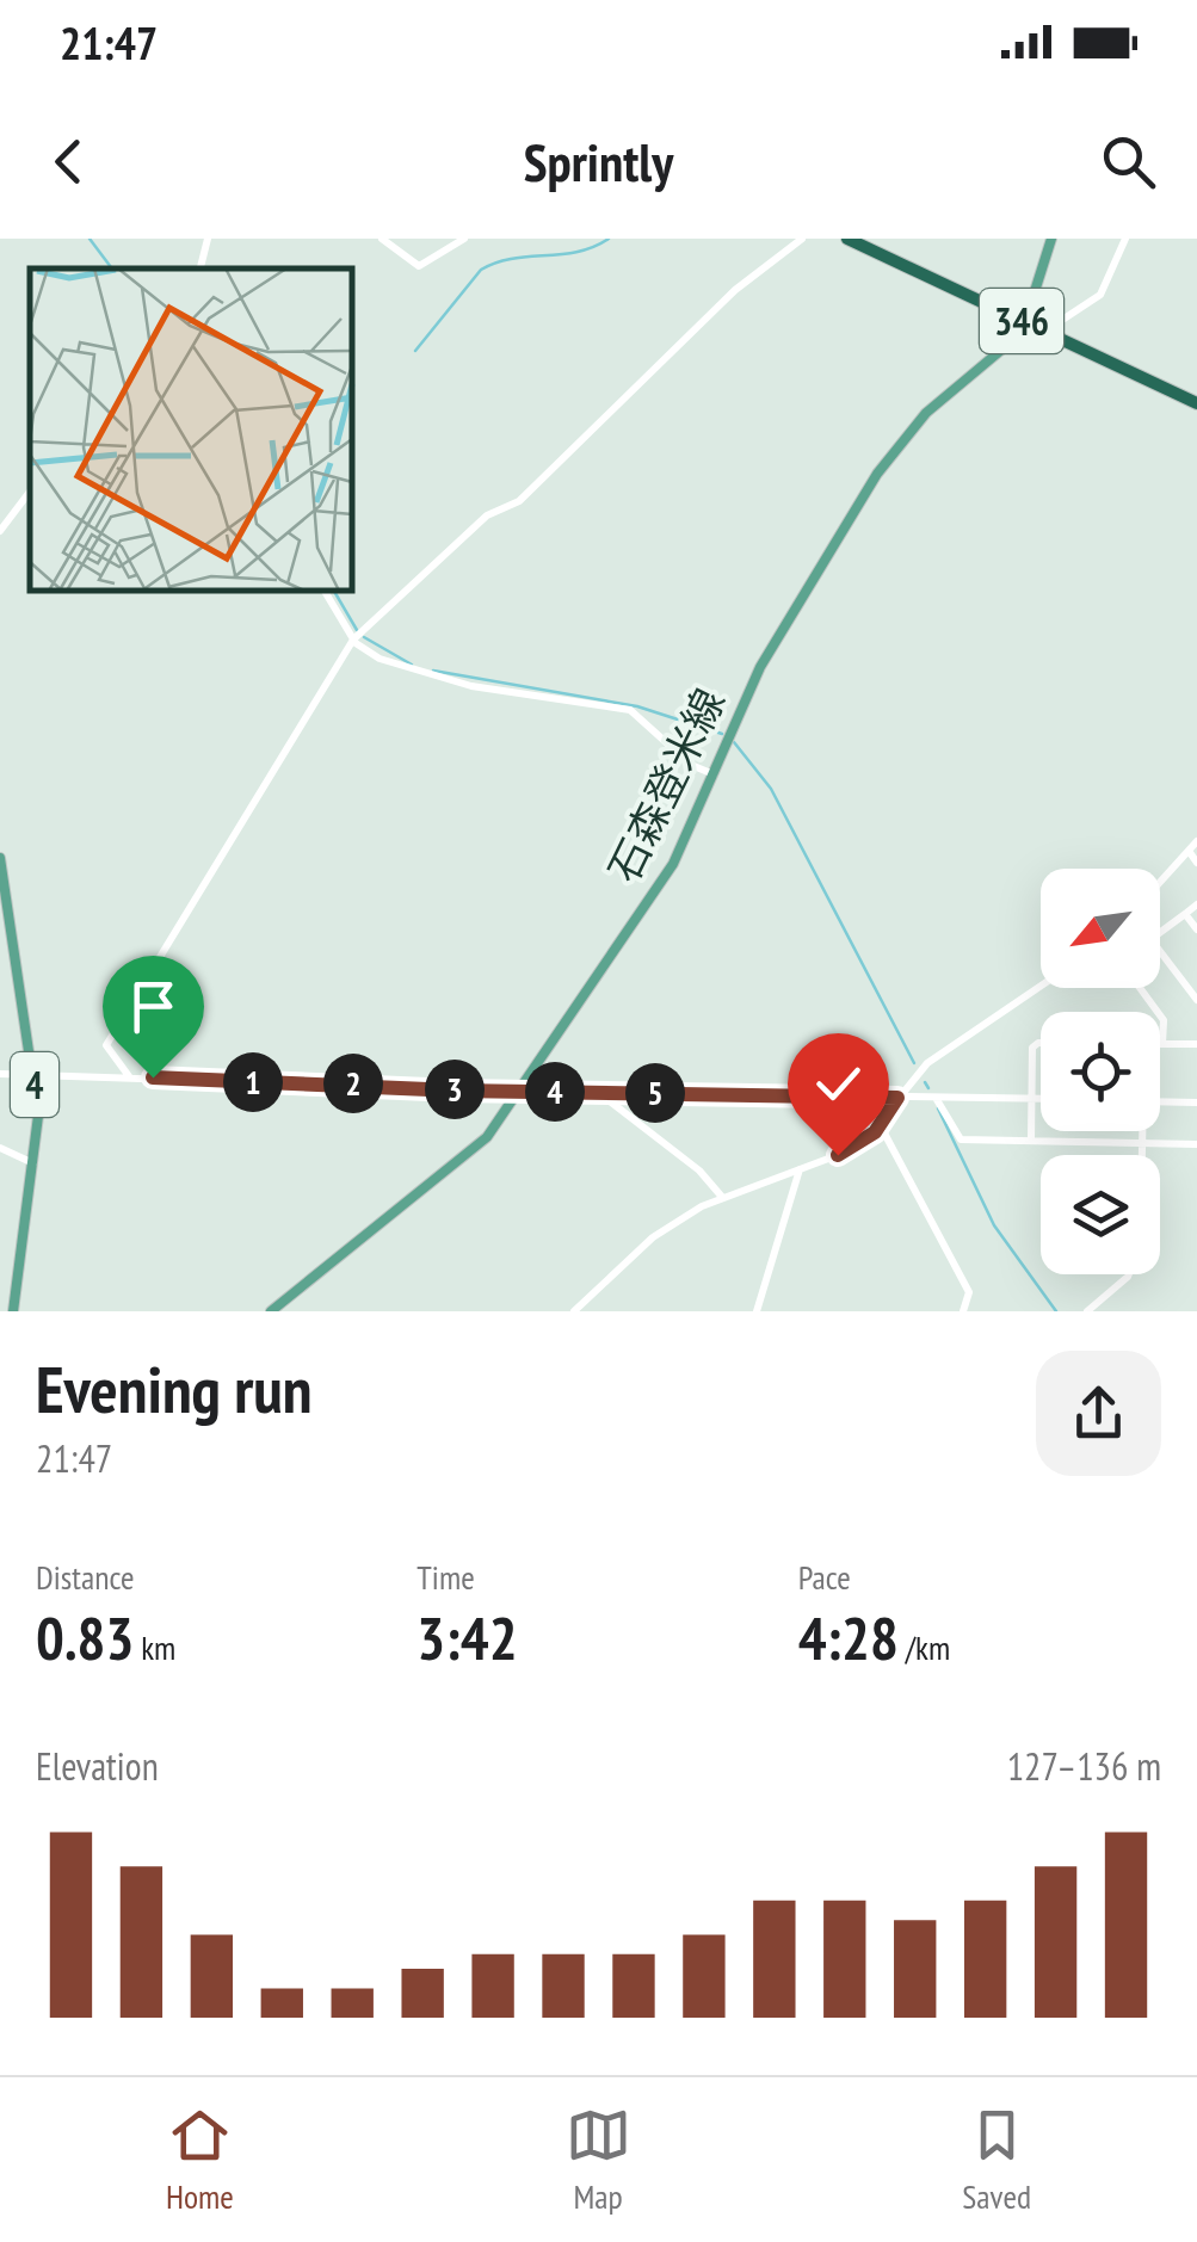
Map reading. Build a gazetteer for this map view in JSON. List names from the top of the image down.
{
  "streets": {
    "highway": ["346"],
    "main road": ["石森登米線", "4"]
  },
  "crossings": [
    ["346", "石森登米線"]
  ],
  "north": "bottom left",
  "page": {
    "status": "21:47",
    "header": "Sprintly",
    "pins": [
      "1",
      "2",
      "3",
      "4",
      "5"
    ],
    "heading": ["Evening run", "21:47"],
    "stats": [
      ["Distance", "0.83 km"],
      ["Time", "3:42"],
      ["Pace", "4:28 /km"]
    ],
    "chart": ["Elevation", "127–136 m"],
    "tabs": ["Home", "Map", "Saved"]
  }
}
